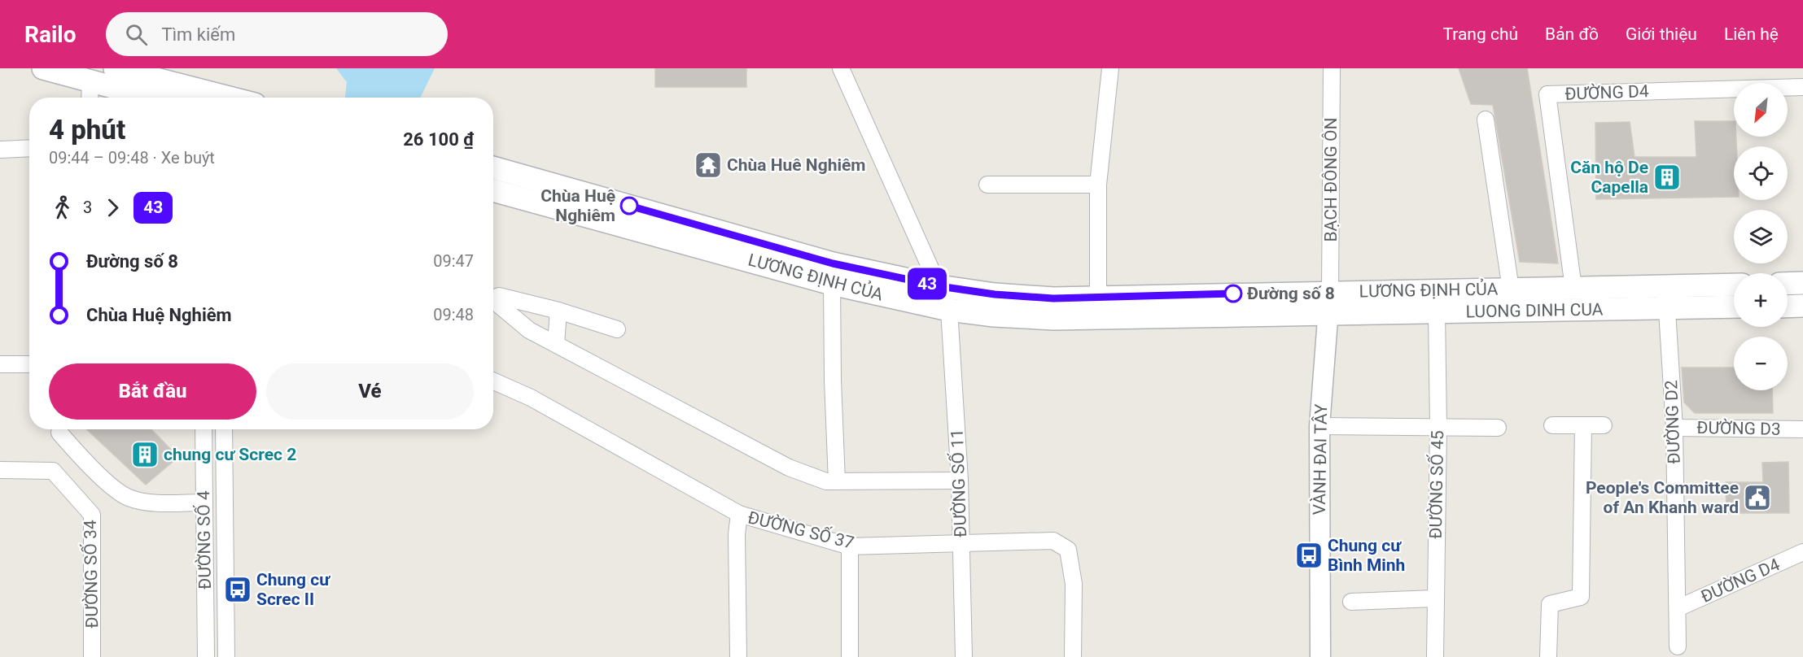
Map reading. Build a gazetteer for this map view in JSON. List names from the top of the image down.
{
  "streets": {
    "main road": ["LƯƠNG ĐỊNH CỦA", "LUONG DINH CUA"],
    "street": [
      "ĐƯỜNG D4",
      "BẠCH ĐÔNG ÔN",
      "ĐƯỜNG D2",
      "ĐƯỜNG D3",
      "VÀNH ĐAI TÂY",
      "ĐƯỜNG SỐ 11",
      "ĐƯỜNG SỐ 45",
      "ĐƯỜNG SỐ 37",
      "ĐƯỜNG SỐ 4",
      "ĐƯỜNG SỐ 34"
    ]
  },
  "crossings": [
    ["ĐƯỜNG D4", "LƯƠNG ĐỊNH CỦA"],
    ["ĐƯỜNG D4", "ĐƯỜNG D2"],
    ["BẠCH ĐÔNG ÔN", "LƯƠNG ĐỊNH CỦA"],
    ["BẠCH ĐÔNG ÔN", "VÀNH ĐAI TÂY"],
    ["LƯƠNG ĐỊNH CỦA", "LUONG DINH CUA"],
    ["LƯƠNG ĐỊNH CỦA", "ĐƯỜNG D2"],
    ["LƯƠNG ĐỊNH CỦA", "VÀNH ĐAI TÂY"],
    ["LƯƠNG ĐỊNH CỦA", "ĐƯỜNG SỐ 11"],
    ["LUONG DINH CUA", "ĐƯỜNG D2"],
    ["LUONG DINH CUA", "VÀNH ĐAI TÂY"],
    ["LUONG DINH CUA", "ĐƯỜNG SỐ 45"],
    ["ĐƯỜNG D2", "ĐƯỜNG D3"],
    ["ĐƯỜNG SỐ 11", "ĐƯỜNG SỐ 37"]
  ],
  "places": {
    "temple": ["Chùa Huê Nghiêm"],
    "building": ["Căn hộ De Capella", "chung cư Screc 2"],
    "other": ["Chùa Huệ Nghiêm", "Đường số 8"],
    "public building": ["People's Committee of An Khanh ward"],
    "bus stop": ["Chung cư Bình Minh", "Chung cư Screc II"]
  },
  "lines": ["bus line 43"],
  "north": "bottom left",
  "page": {
    "header": "Railo",
    "search": "Tìm kiếm",
    "nav": [
      "Trang chủ",
      "Bản đồ",
      "Giới thiệu",
      "Liên hệ"
    ],
    "on_map": "43",
    "map_buttons": ["+", "−"],
    "heading": ["4 phút", "09:44 – 09:48 · Xe buýt", "26 100 ₫"],
    "legs": ["3", "43"],
    "list": [
      {
        "name": "Đường số 8",
        "value": "09:47"
      },
      {
        "name": "Chùa Huệ Nghiêm",
        "value": "09:48"
      }
    ],
    "buttons": ["Bắt đầu", "Vé"]
  }
}
